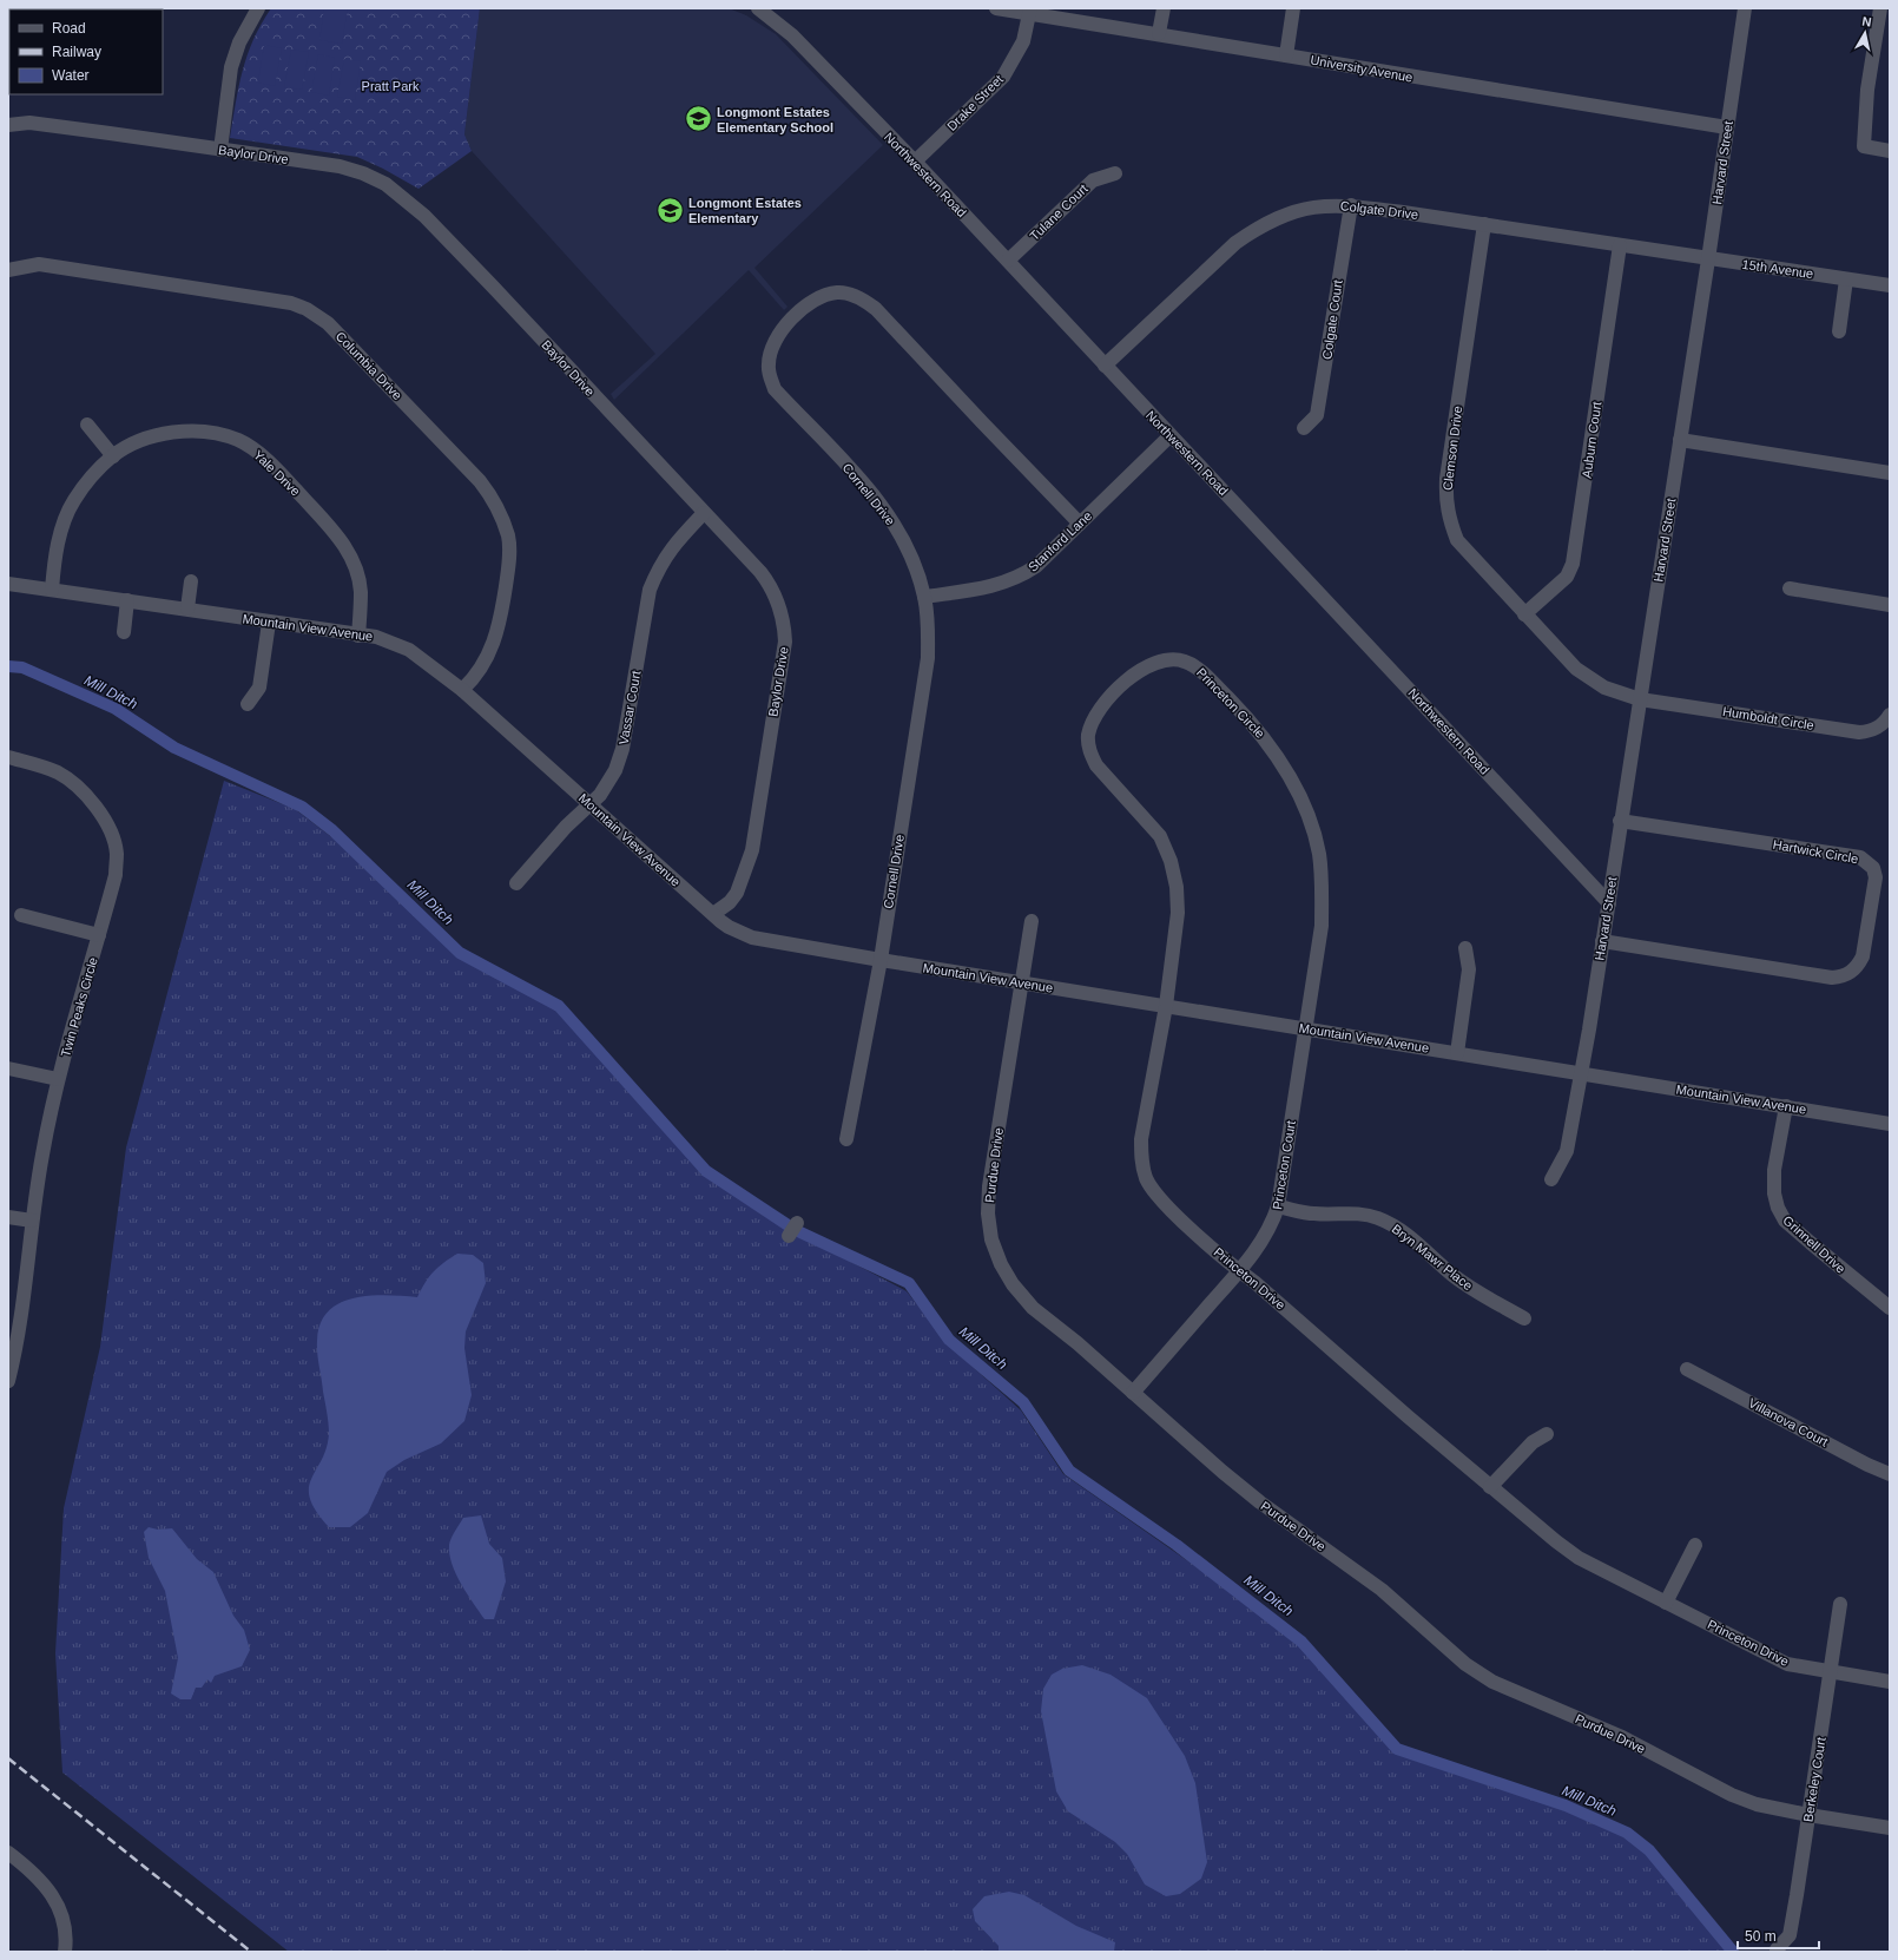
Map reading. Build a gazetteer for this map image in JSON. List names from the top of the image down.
{
  "streets": {
    "street": [
      "University Avenue",
      "Drake Street",
      "Baylor Drive",
      "Harvard Street",
      "Northwestern Road",
      "Colgate Drive",
      "Tulane Court",
      "15th Avenue",
      "Colgate Court",
      "Columbia Drive",
      "Auburn Court",
      "Clemson Drive",
      "Yale Drive",
      "Cornell Drive",
      "Stanford Lane",
      "Mountain View Avenue",
      "Princeton Circle",
      "Vassar Court",
      "Humboldt Circle",
      "Hartwick Circle",
      "Twin Peaks Circle",
      "Purdue Drive",
      "Princeton Court",
      "Grinnell Drive",
      "Bryn Mawr Place",
      "Princeton Drive",
      "Villanova Court",
      "Berkeley Court"
    ]
  },
  "crossings": [
    ["University Avenue", "Drake Street"],
    ["University Avenue", "Harvard Street"],
    ["Drake Street", "Northwestern Road"],
    ["Baylor Drive", "Mountain View Avenue"],
    ["Baylor Drive", "Vassar Court"],
    ["Harvard Street", "Northwestern Road"],
    ["Harvard Street", "Colgate Drive"],
    ["Harvard Street", "15th Avenue"],
    ["Harvard Street", "Clemson Drive"],
    ["Harvard Street", "Mountain View Avenue"],
    ["Harvard Street", "Humboldt Circle"],
    ["Harvard Street", "Hartwick Circle"],
    ["Northwestern Road", "Colgate Drive"],
    ["Northwestern Road", "Tulane Court"],
    ["Northwestern Road", "Stanford Lane"],
    ["Colgate Drive", "15th Avenue"],
    ["Colgate Drive", "Colgate Court"],
    ["Colgate Drive", "Auburn Court"],
    ["Colgate Drive", "Clemson Drive"],
    ["Columbia Drive", "Mountain View Avenue"],
    ["Auburn Court", "Clemson Drive"],
    ["Clemson Drive", "Humboldt Circle"],
    ["Yale Drive", "Mountain View Avenue"],
    ["Cornell Drive", "Stanford Lane"],
    ["Cornell Drive", "Mountain View Avenue"],
    ["Mountain View Avenue", "Princeton Circle"],
    ["Mountain View Avenue", "Vassar Court"],
    ["Mountain View Avenue", "Purdue Drive"],
    ["Mountain View Avenue", "Princeton Court"],
    ["Mountain View Avenue", "Grinnell Drive"],
    ["Mountain View Avenue", "Princeton Drive"],
    ["Princeton Circle", "Princeton Court"],
    ["Princeton Circle", "Princeton Drive"],
    ["Purdue Drive", "Princeton Court"],
    ["Purdue Drive", "Berkeley Court"],
    ["Princeton Court", "Bryn Mawr Place"],
    ["Princeton Court", "Princeton Drive"],
    ["Princeton Drive", "Berkeley Court"]
  ],
  "water": ["Mill Ditch"],
  "parks": ["Pratt Park"],
  "places": {
    "school or university": ["Longmont Estates Elementary School", "Longmont Estates Elementary"]
  },
  "legend": ["Road", "Railway", "Water"],
  "scale_bar": "50 m",
  "north": "top"
}
